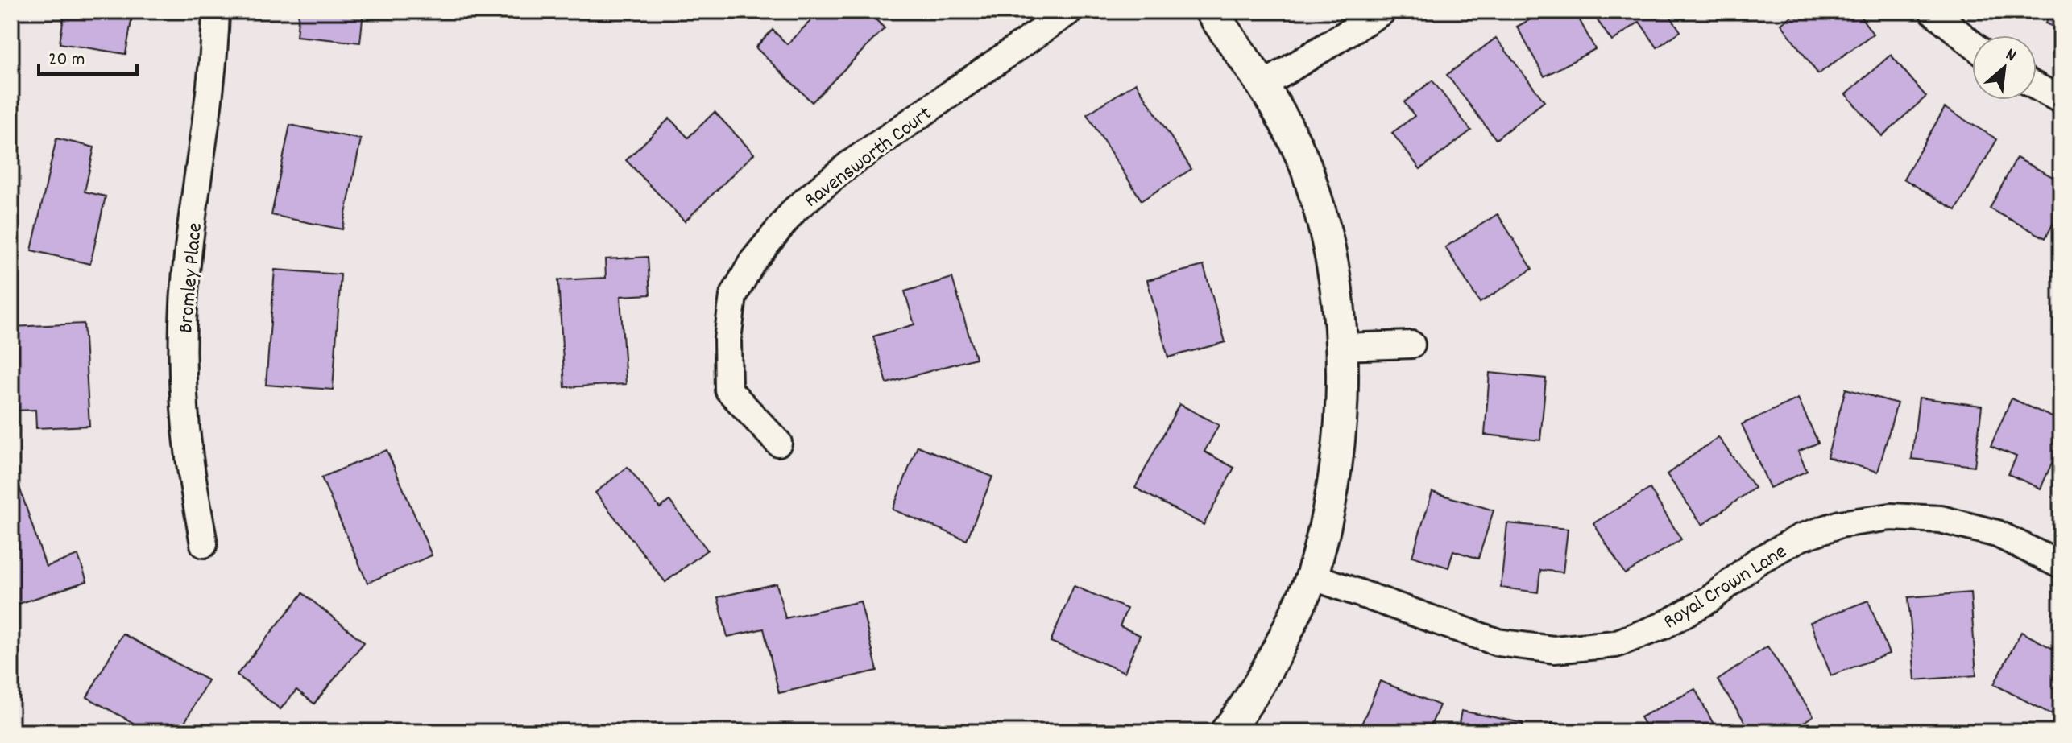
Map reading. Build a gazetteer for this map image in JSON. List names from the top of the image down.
{
  "streets": {
    "street": ["Ravensworth Court", "Bromley Place", "Royal Crown Lane"]
  },
  "scale_bar": "20 m",
  "north": "top right"
}
